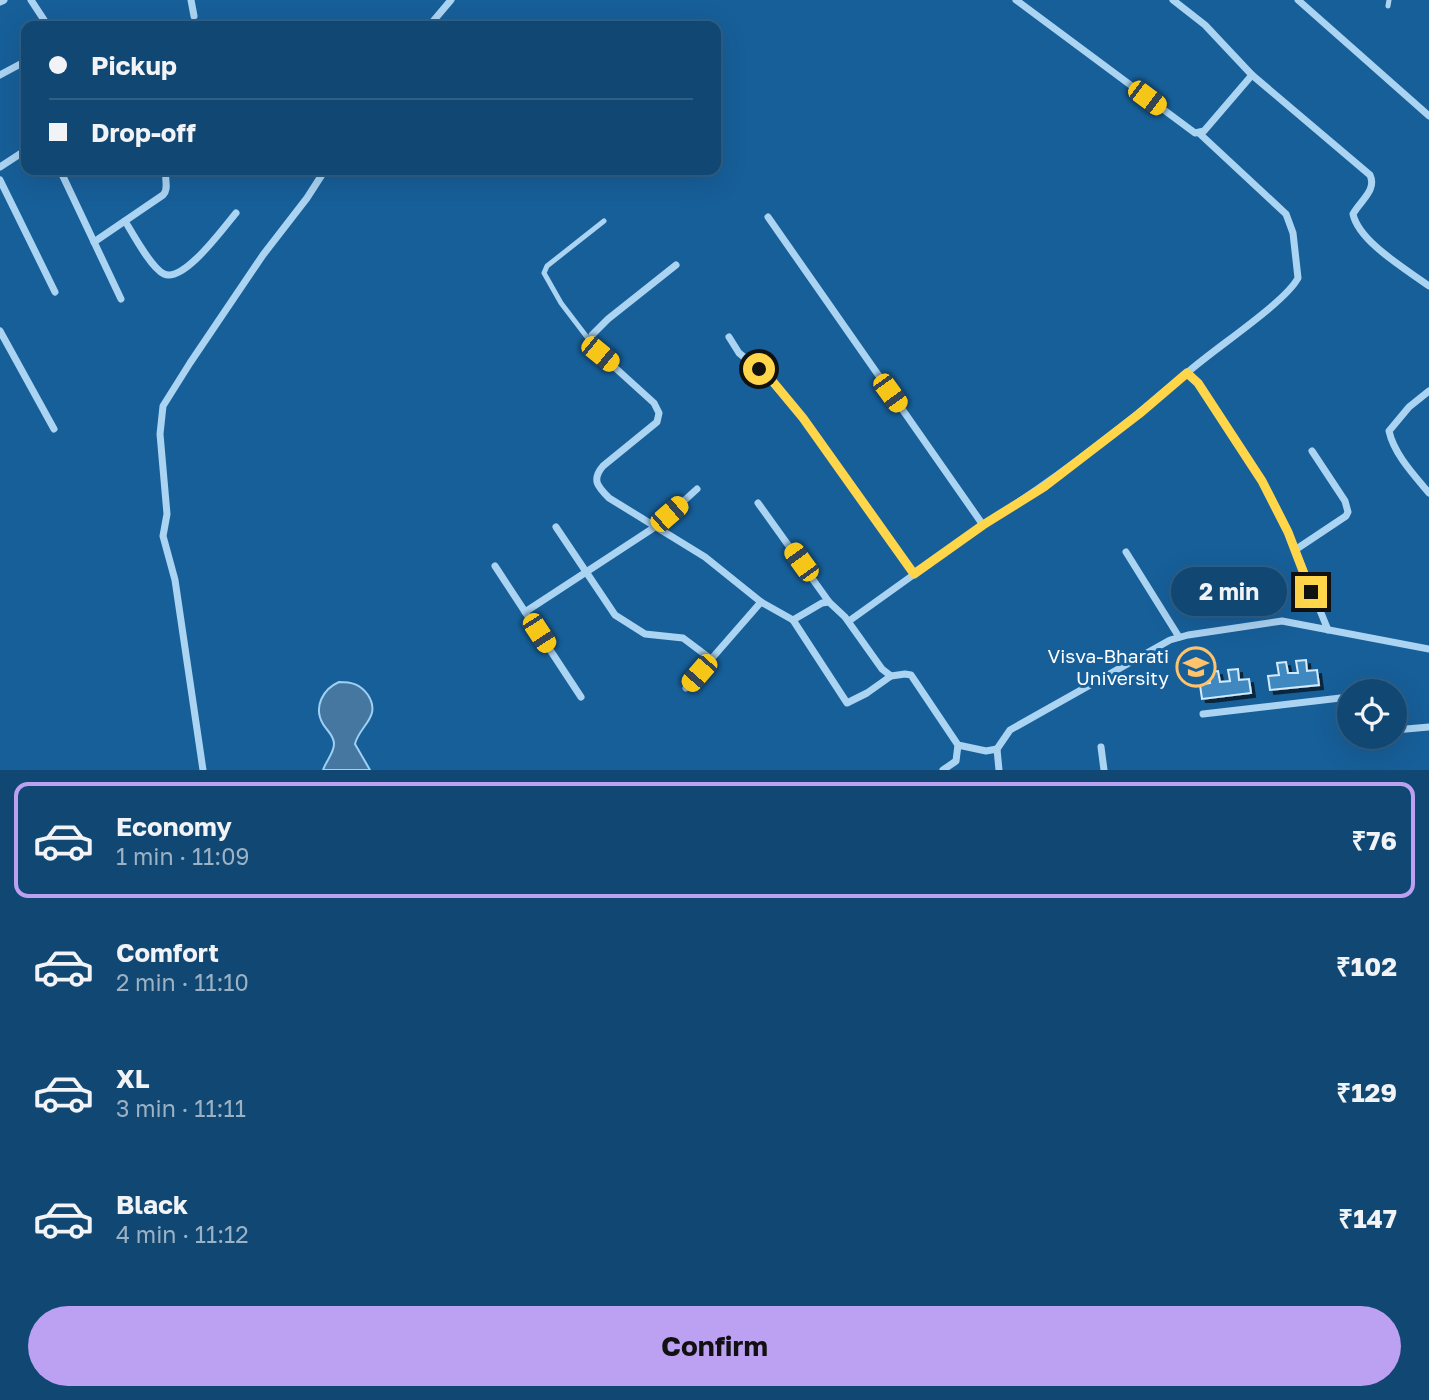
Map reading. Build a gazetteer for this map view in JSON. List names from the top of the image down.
{
  "places": {
    "school or university": ["Visva-Bharati University"]
  },
  "page": {
    "banner": ["Pickup", "Drop-off"],
    "bubble": "2 min",
    "list": [
      {
        "name": "Economy",
        "note": "1 min · 11:09",
        "value": "₹76"
      },
      {
        "name": "Comfort",
        "note": "2 min · 11:10",
        "value": "₹102"
      },
      {
        "name": "XL",
        "note": "3 min · 11:11",
        "value": "₹129"
      },
      {
        "name": "Black",
        "note": "4 min · 11:12",
        "value": "₹147"
      }
    ],
    "buttons": "Confirm"
  }
}
